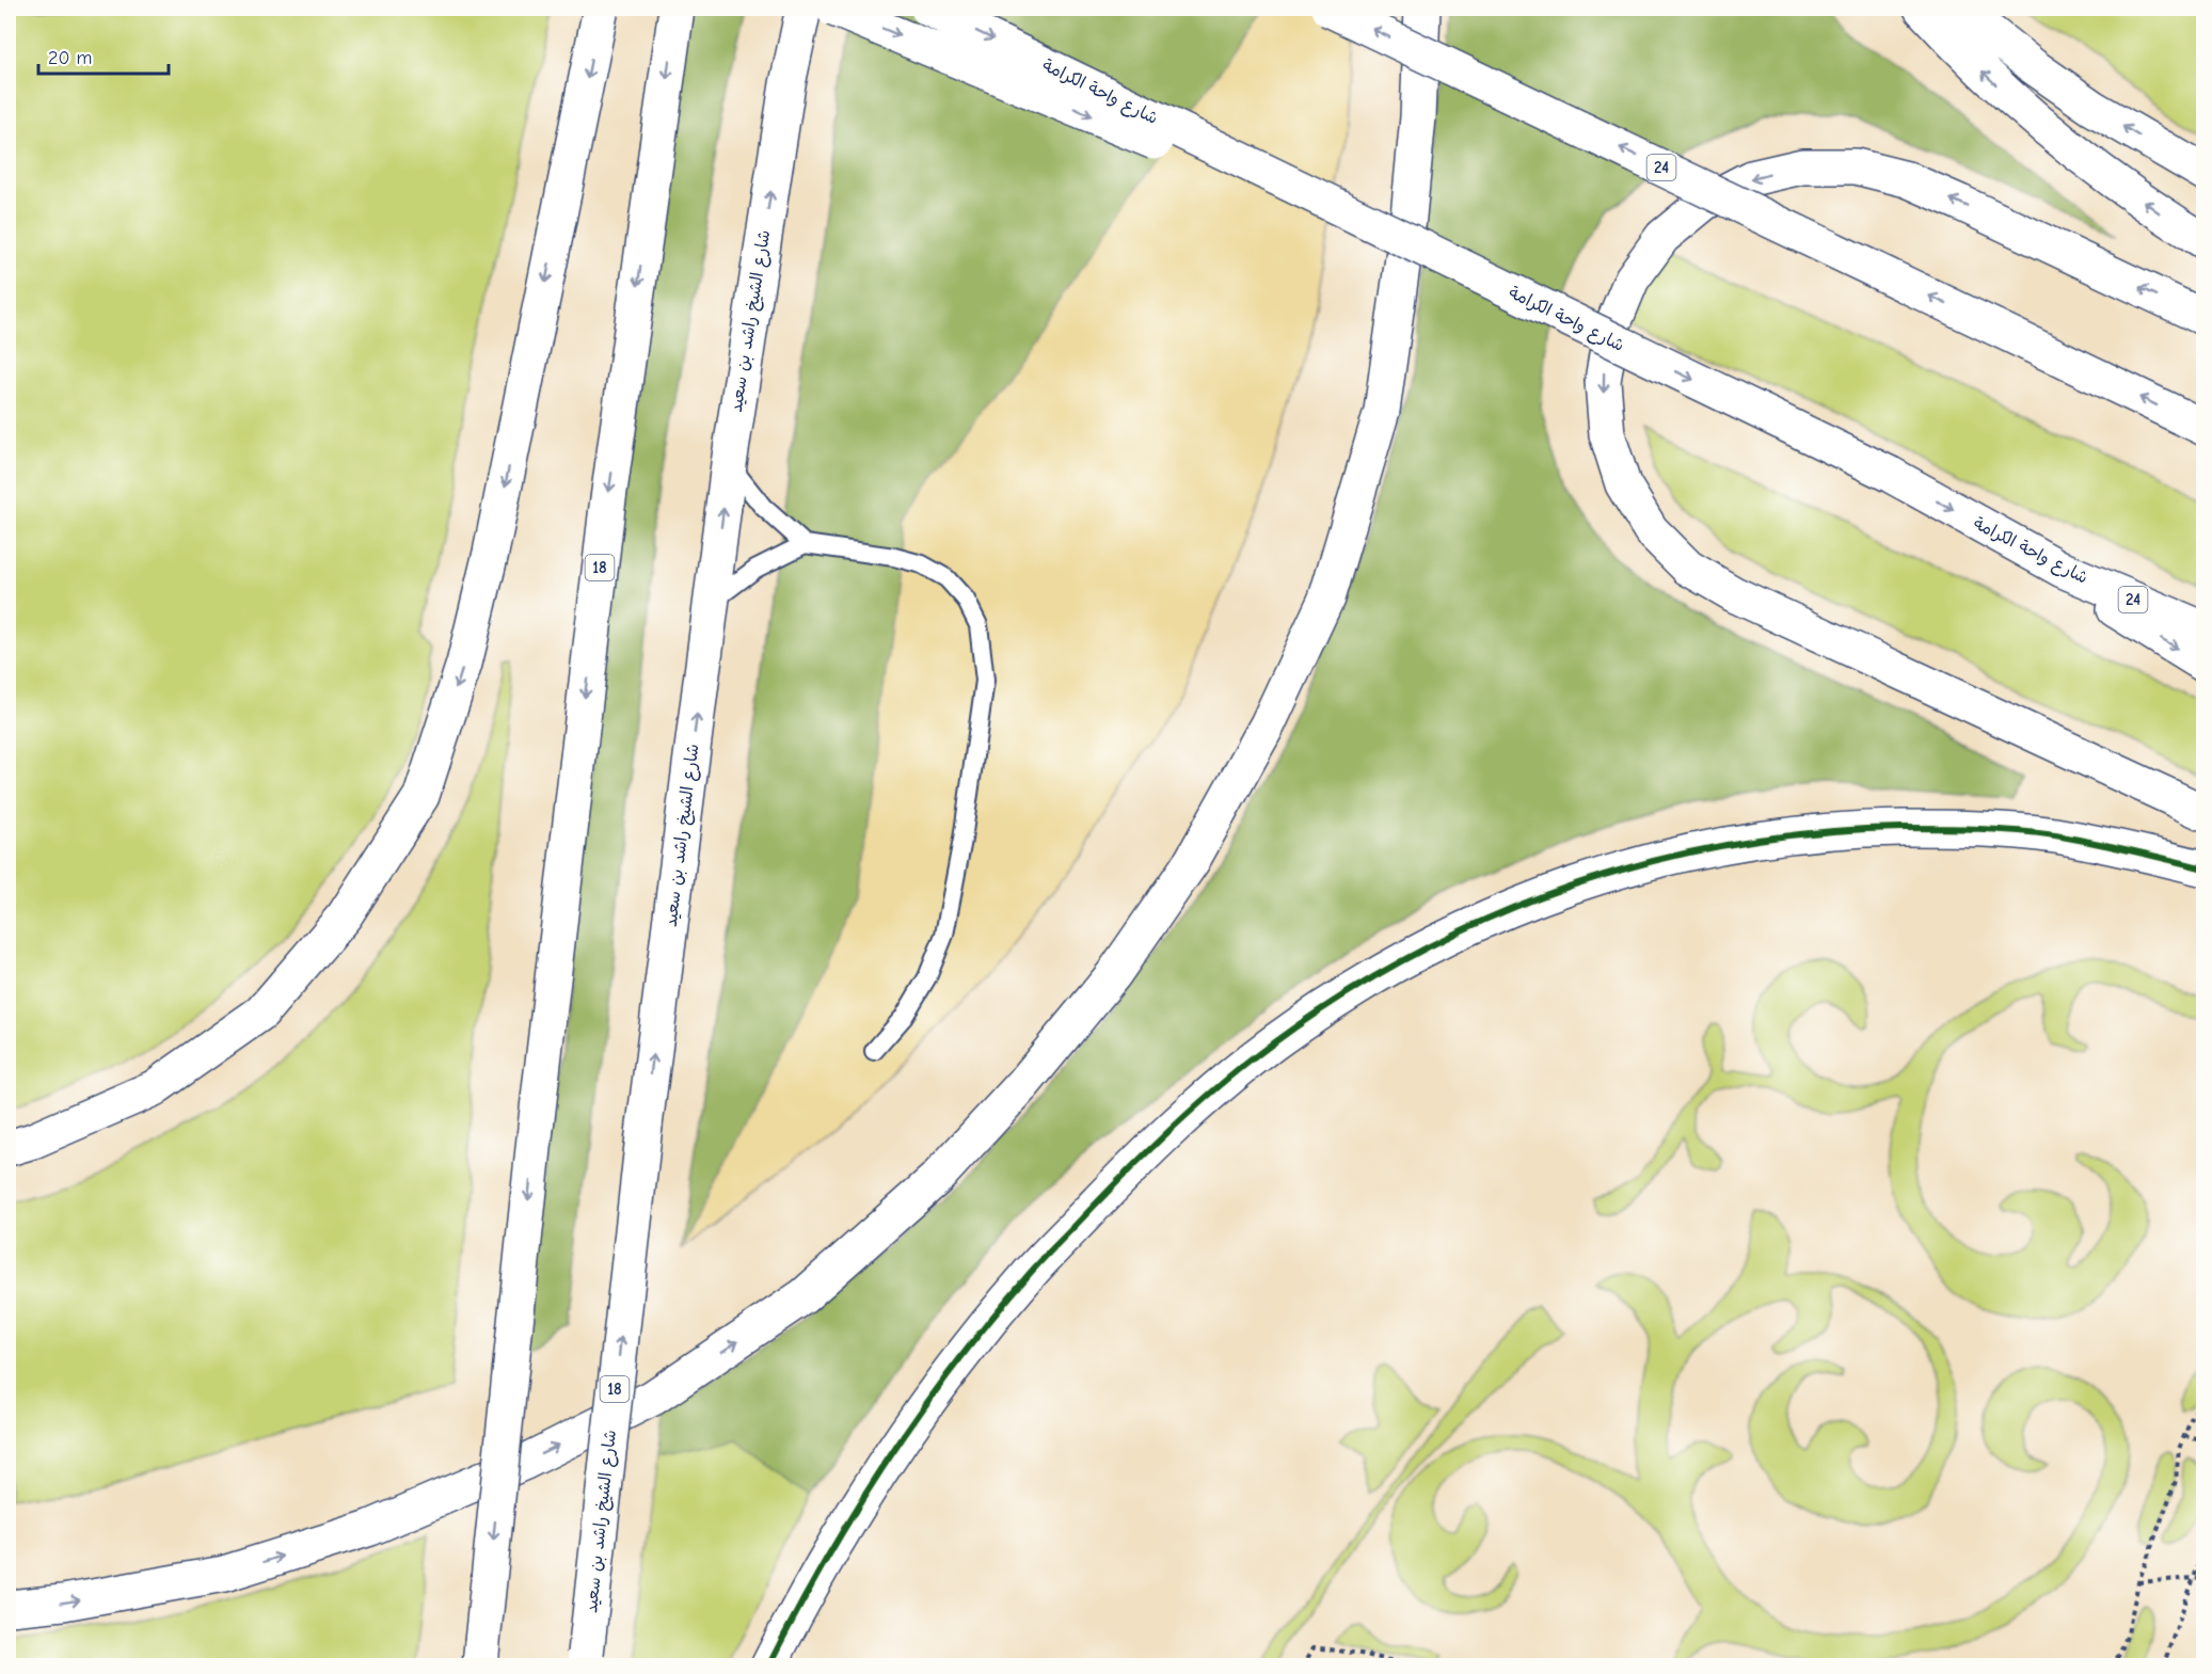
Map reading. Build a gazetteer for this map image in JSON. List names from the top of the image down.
{
  "streets": {
    "main road": [
      "شارع واحة الكرامة",
      "24",
      "شارع الشيخ راشد بن سعيد",
      "18"
    ]
  },
  "scale_bar": "20 m"
}
